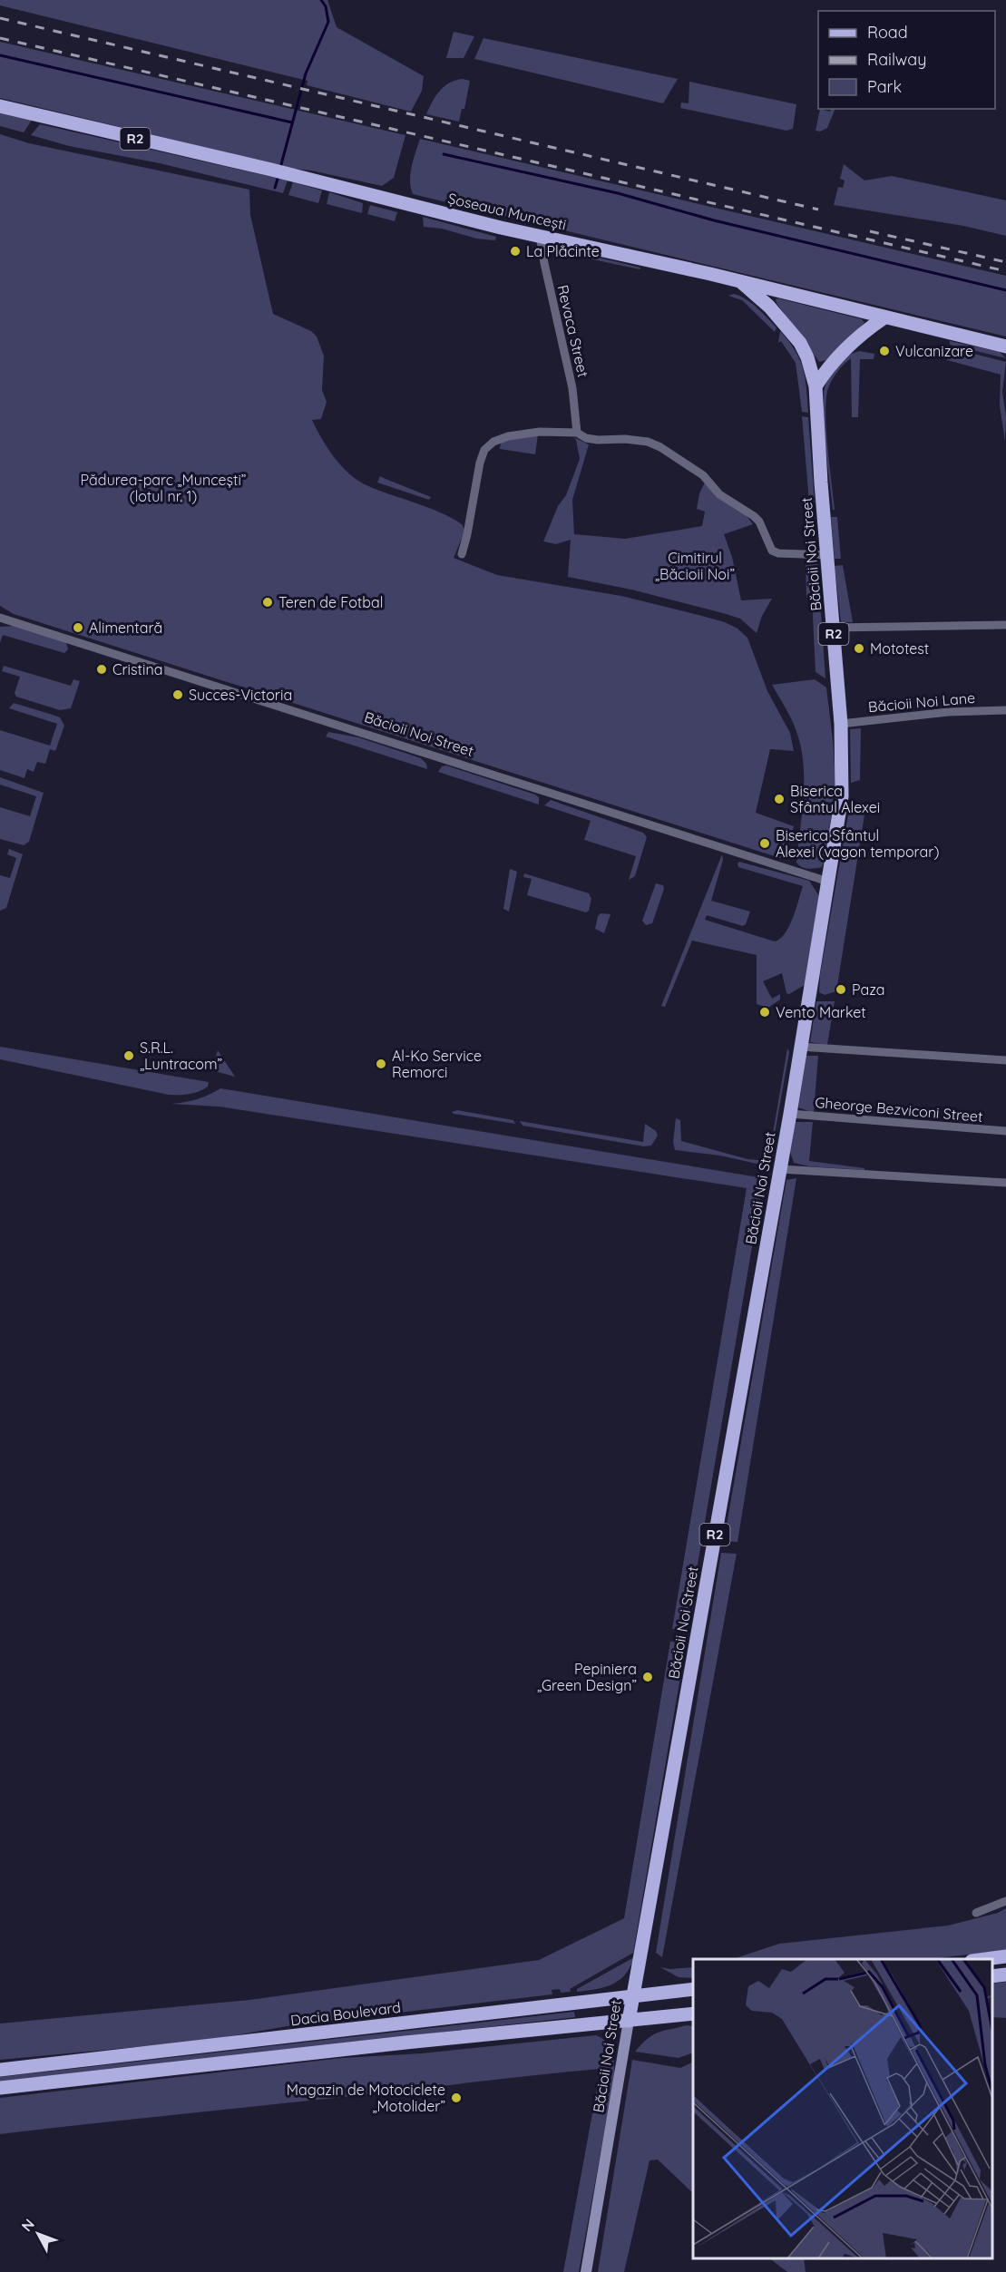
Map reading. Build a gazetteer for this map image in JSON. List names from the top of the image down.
{
  "streets": {
    "main road": [
      "R2",
      "Șoseaua Muncești",
      "Băcioii Noi Street",
      "Dacia Boulevard"
    ],
    "street": ["Revaca Street", "Băcioii Noi Lane", "Gheorge Bezviconi Street"]
  },
  "crossings": [
    ["Șoseaua Muncești", "Revaca Street"],
    ["Șoseaua Muncești", "Băcioii Noi Street"],
    ["Băcioii Noi Street", "Băcioii Noi Lane"],
    ["Băcioii Noi Street", "Gheorge Bezviconi Street"],
    ["Băcioii Noi Street", "Dacia Boulevard"]
  ],
  "parks": ["Pădurea-parc „Muncești” (lotul nr. 1)", "Cimitirul „Băcioii Noi”"],
  "places": [
    "La Plăcinte",
    "Vulcanizare",
    "Teren de Fotbal",
    "Alimentară",
    "Mototest",
    "Cristina",
    "Succes-Victoria",
    "Biserica Sfântul Alexei",
    "Biserica Sfântul Alexei (vagon temporar)",
    "Paza",
    "Vento Market",
    "S.R.L. „Luntracom”",
    "Al-Ko Service Remorci",
    "Pepiniera „Green Design”",
    "Magazin de Motociclete „Motolider”"
  ],
  "legend": ["Road", "Railway", "Park"],
  "north": "top left"
}
